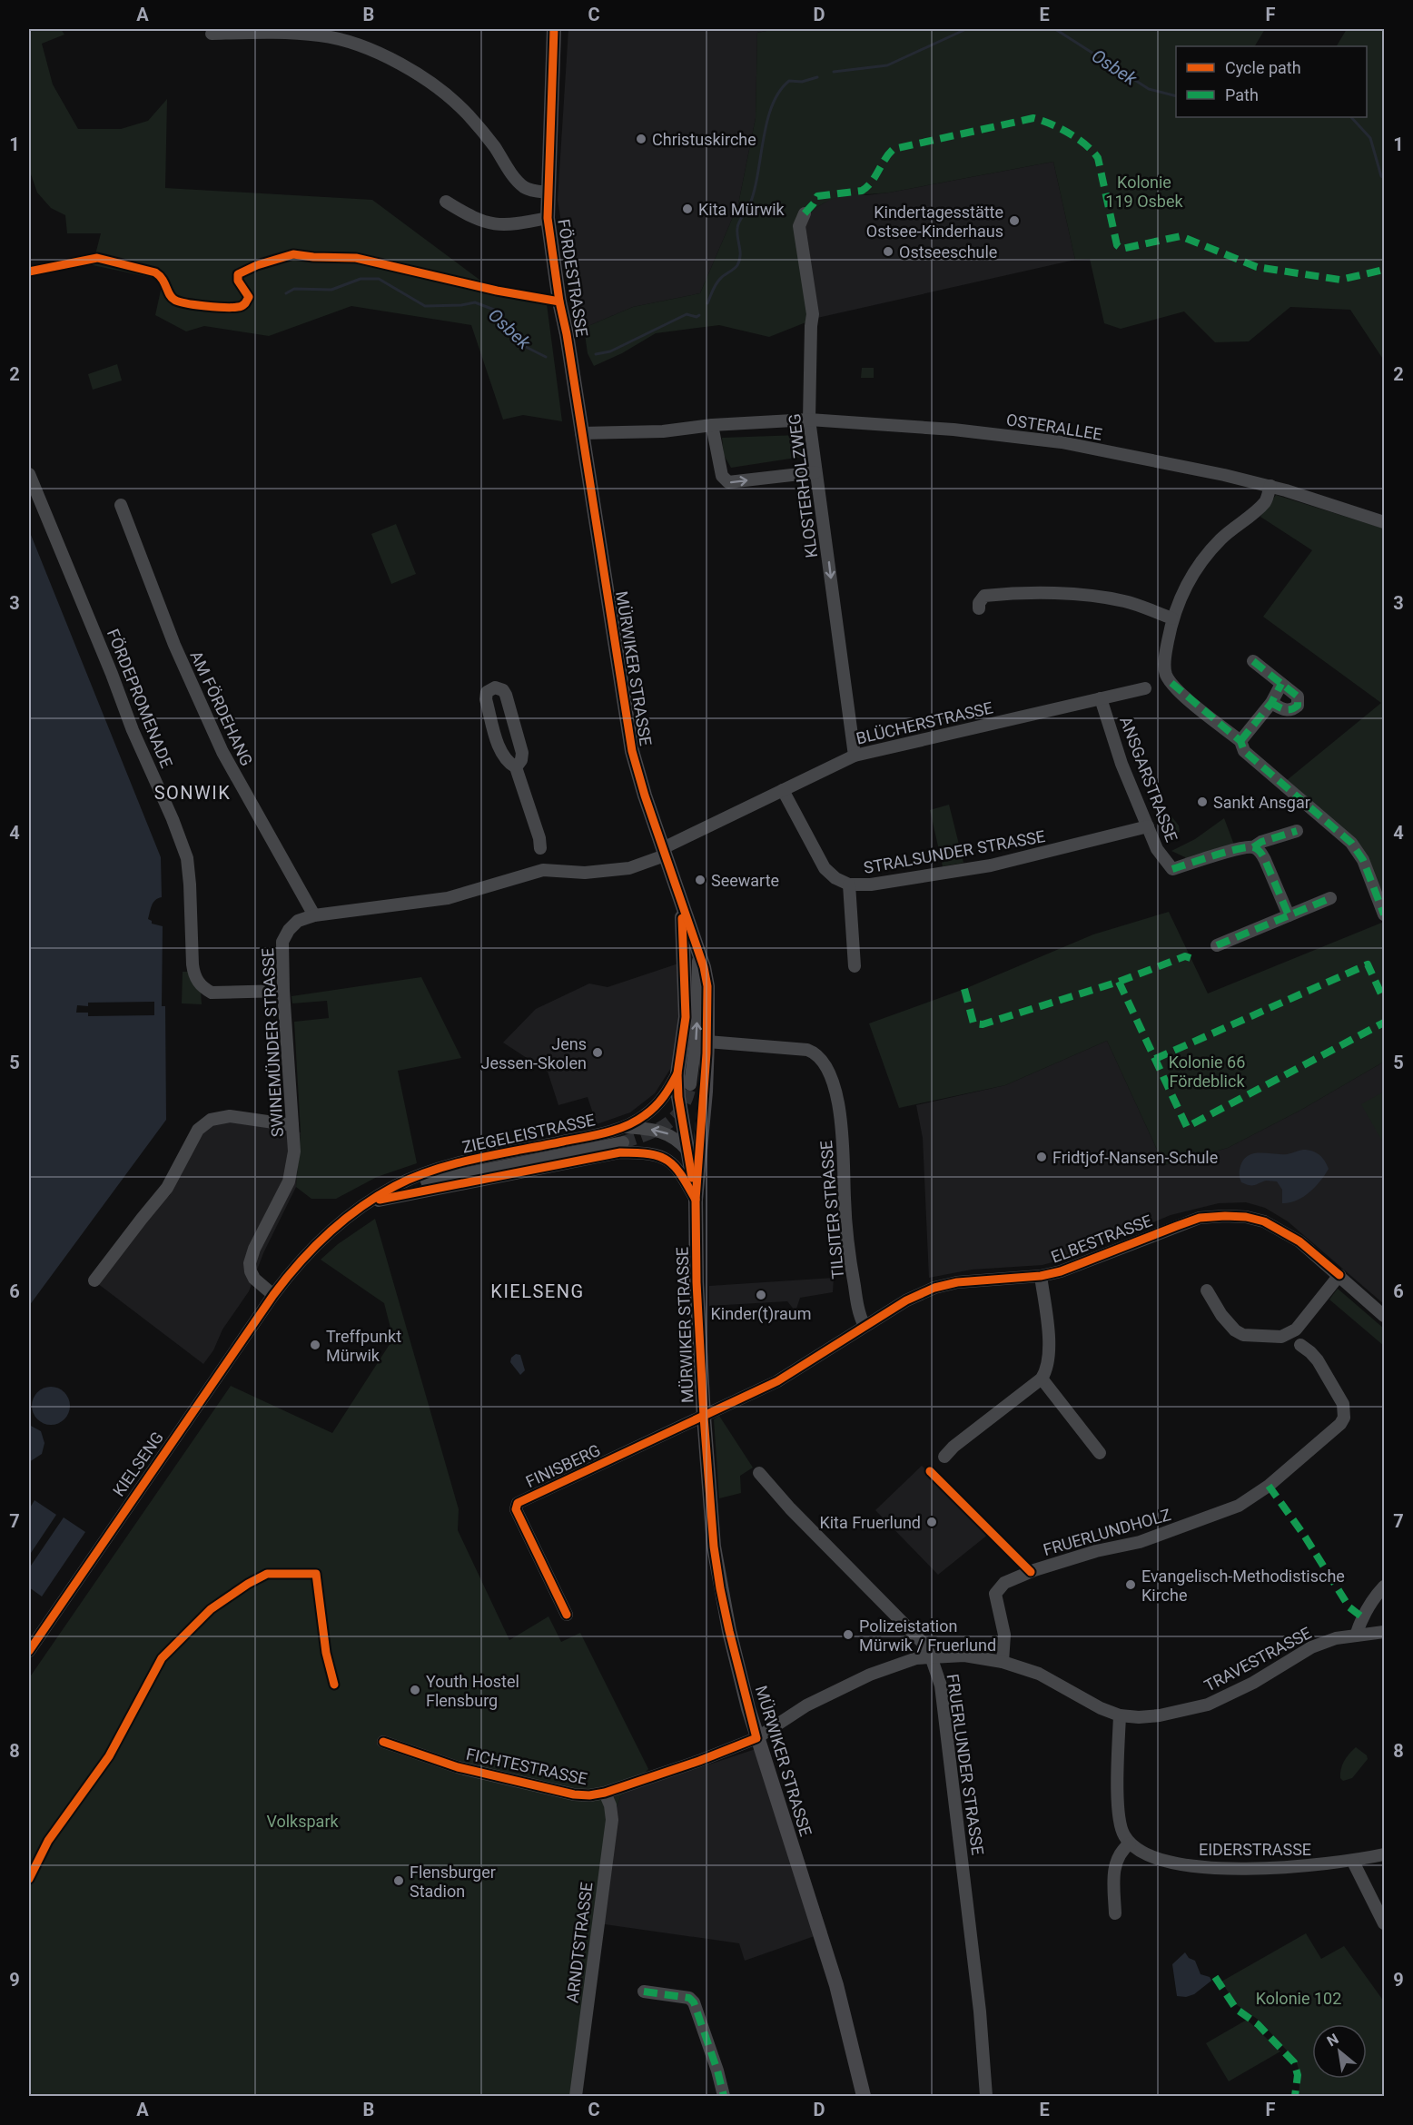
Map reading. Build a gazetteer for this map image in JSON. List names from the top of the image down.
{
  "streets": {
    "main road": ["FÖRDESTRASSE", "MÜRWIKER STRASSE"],
    "street": [
      "OSTERALLEE",
      "KLOSTERHOLZWEG",
      "FÖRDEPROMENADE",
      "AM FÖRDEHANG",
      "BLÜCHERSTRASSE",
      "ANSGARSTRASSE",
      "STRALSUNDER STRASSE",
      "SWINEMÜNDER STRASSE",
      "ZIEGELEISTRASSE",
      "TILSITER STRASSE",
      "ELBESTRASSE",
      "KIELSENG",
      "FINISBERG",
      "FRUERLUNDHOLZ",
      "TRAVESTRASSE",
      "FRUERLUNDER STRASSE",
      "FICHTESTRASSE",
      "EIDERSTRASSE",
      "ARNDTSTRASSE"
    ]
  },
  "crossings": [
    ["FÖRDESTRASSE", "OSTERALLEE"],
    ["FÖRDESTRASSE", "MÜRWIKER STRASSE"],
    ["OSTERALLEE", "KLOSTERHOLZWEG"],
    ["OSTERALLEE", "MÜRWIKER STRASSE"],
    ["KLOSTERHOLZWEG", "BLÜCHERSTRASSE"],
    ["MÜRWIKER STRASSE", "BLÜCHERSTRASSE"],
    ["MÜRWIKER STRASSE", "SWINEMÜNDER STRASSE"],
    ["MÜRWIKER STRASSE", "ZIEGELEISTRASSE"],
    ["MÜRWIKER STRASSE", "TILSITER STRASSE"],
    ["MÜRWIKER STRASSE", "FINISBERG"],
    ["MÜRWIKER STRASSE", "FICHTESTRASSE"],
    ["FÖRDEPROMENADE", "SWINEMÜNDER STRASSE"],
    ["AM FÖRDEHANG", "SWINEMÜNDER STRASSE"],
    ["BLÜCHERSTRASSE", "ANSGARSTRASSE"],
    ["BLÜCHERSTRASSE", "STRALSUNDER STRASSE"],
    ["BLÜCHERSTRASSE", "SWINEMÜNDER STRASSE"],
    ["ANSGARSTRASSE", "STRALSUNDER STRASSE"],
    ["SWINEMÜNDER STRASSE", "ZIEGELEISTRASSE"],
    ["SWINEMÜNDER STRASSE", "KIELSENG"],
    ["ZIEGELEISTRASSE", "KIELSENG"],
    ["TILSITER STRASSE", "ELBESTRASSE"],
    ["FRUERLUNDHOLZ", "TRAVESTRASSE"],
    ["TRAVESTRASSE", "FRUERLUNDER STRASSE"],
    ["TRAVESTRASSE", "FICHTESTRASSE"],
    ["FRUERLUNDER STRASSE", "FICHTESTRASSE"],
    ["FICHTESTRASSE", "ARNDTSTRASSE"]
  ],
  "one_way": ["KLOSTERHOLZWEG"],
  "districts": ["SONWIK", "KIELSENG"],
  "water": ["Osbek"],
  "parks": [
    "Kolonie 119 Osbek",
    "Kolonie 66 Fördeblick",
    "Volkspark",
    "Kolonie 102"
  ],
  "places": [
    "Christuskirche",
    "Kita Mürwik",
    "Kindertagesstätte Ostsee-Kinderhaus",
    "Ostseeschule",
    "Sankt Ansgar",
    "Seewarte",
    "Jens Jessen-Skolen",
    "Fridtjof-Nansen-Schule",
    "Kinder(t)raum",
    "Treffpunkt Mürwik",
    "Kita Fruerlund",
    "Evangelisch-Methodistische Kirche",
    "Polizeistation Mürwik / Fruerlund",
    "Youth Hostel Flensburg",
    "Flensburger Stadion"
  ],
  "legend": ["Cycle path", "Path"],
  "north": "top left",
  "grid": {
    "columns": [
      "A",
      "B",
      "C",
      "D",
      "E",
      "F"
    ],
    "rows": [
      "1",
      "2",
      "3",
      "4",
      "5",
      "6",
      "7",
      "8",
      "9"
    ]
  }
}
